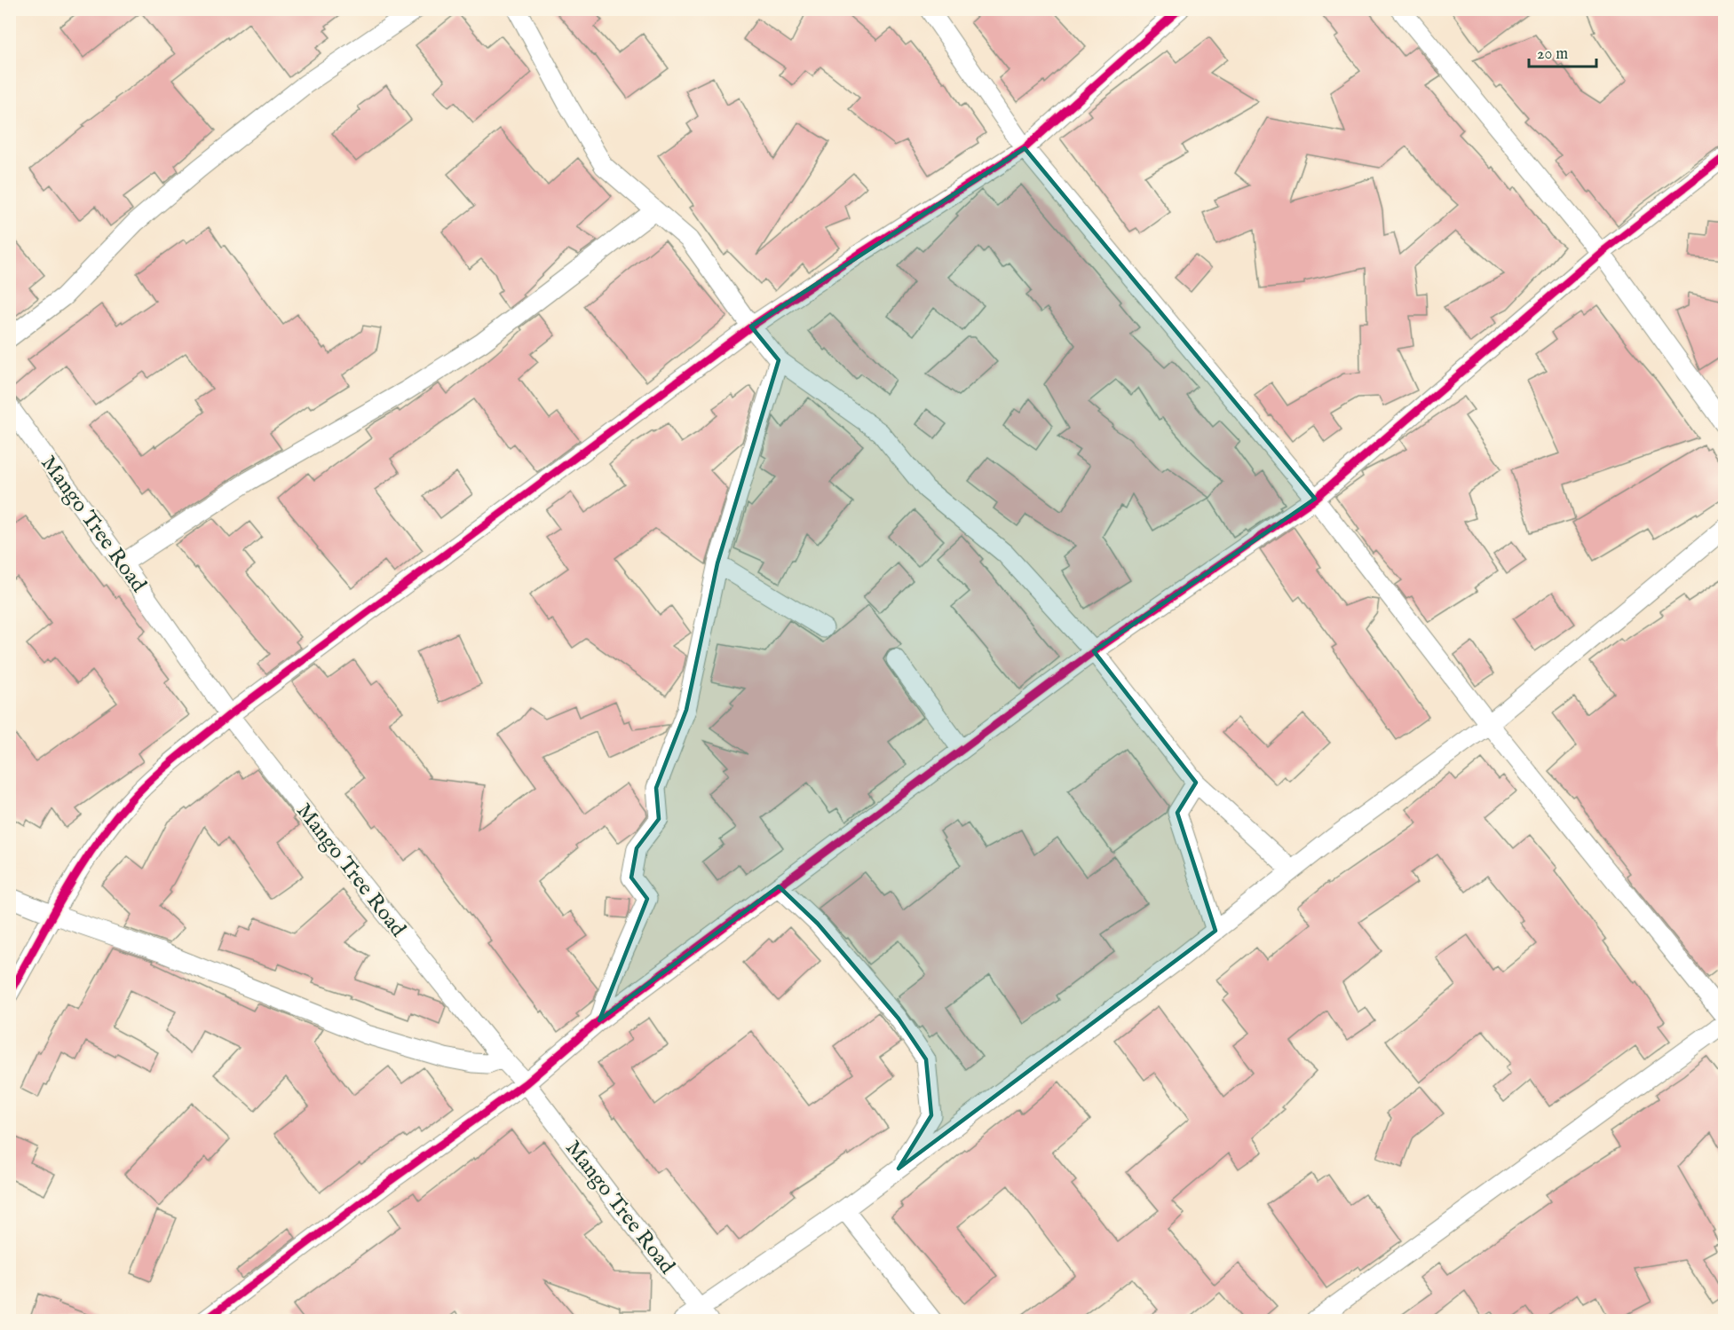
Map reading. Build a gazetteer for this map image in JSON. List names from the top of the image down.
{
  "streets": {
    "street": ["Mango Tree Road"]
  },
  "scale_bar": "20 m"
}
